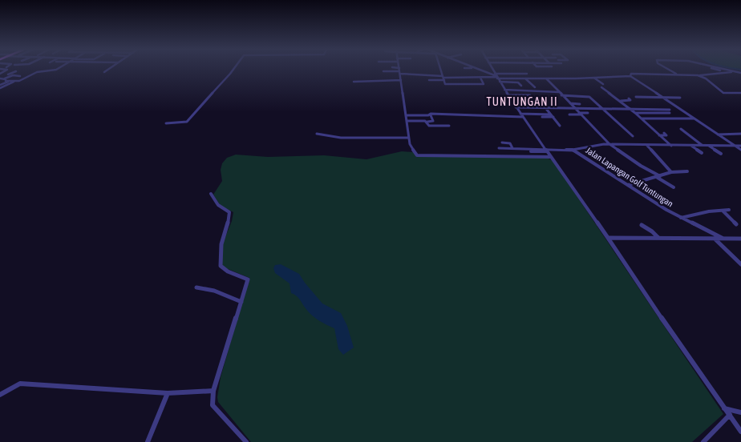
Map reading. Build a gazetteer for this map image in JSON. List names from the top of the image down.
{
  "streets": {
    "street": ["Jalan Lapangan Golf Tuntungan"]
  },
  "districts": ["TUNTUNGAN II"]
}
